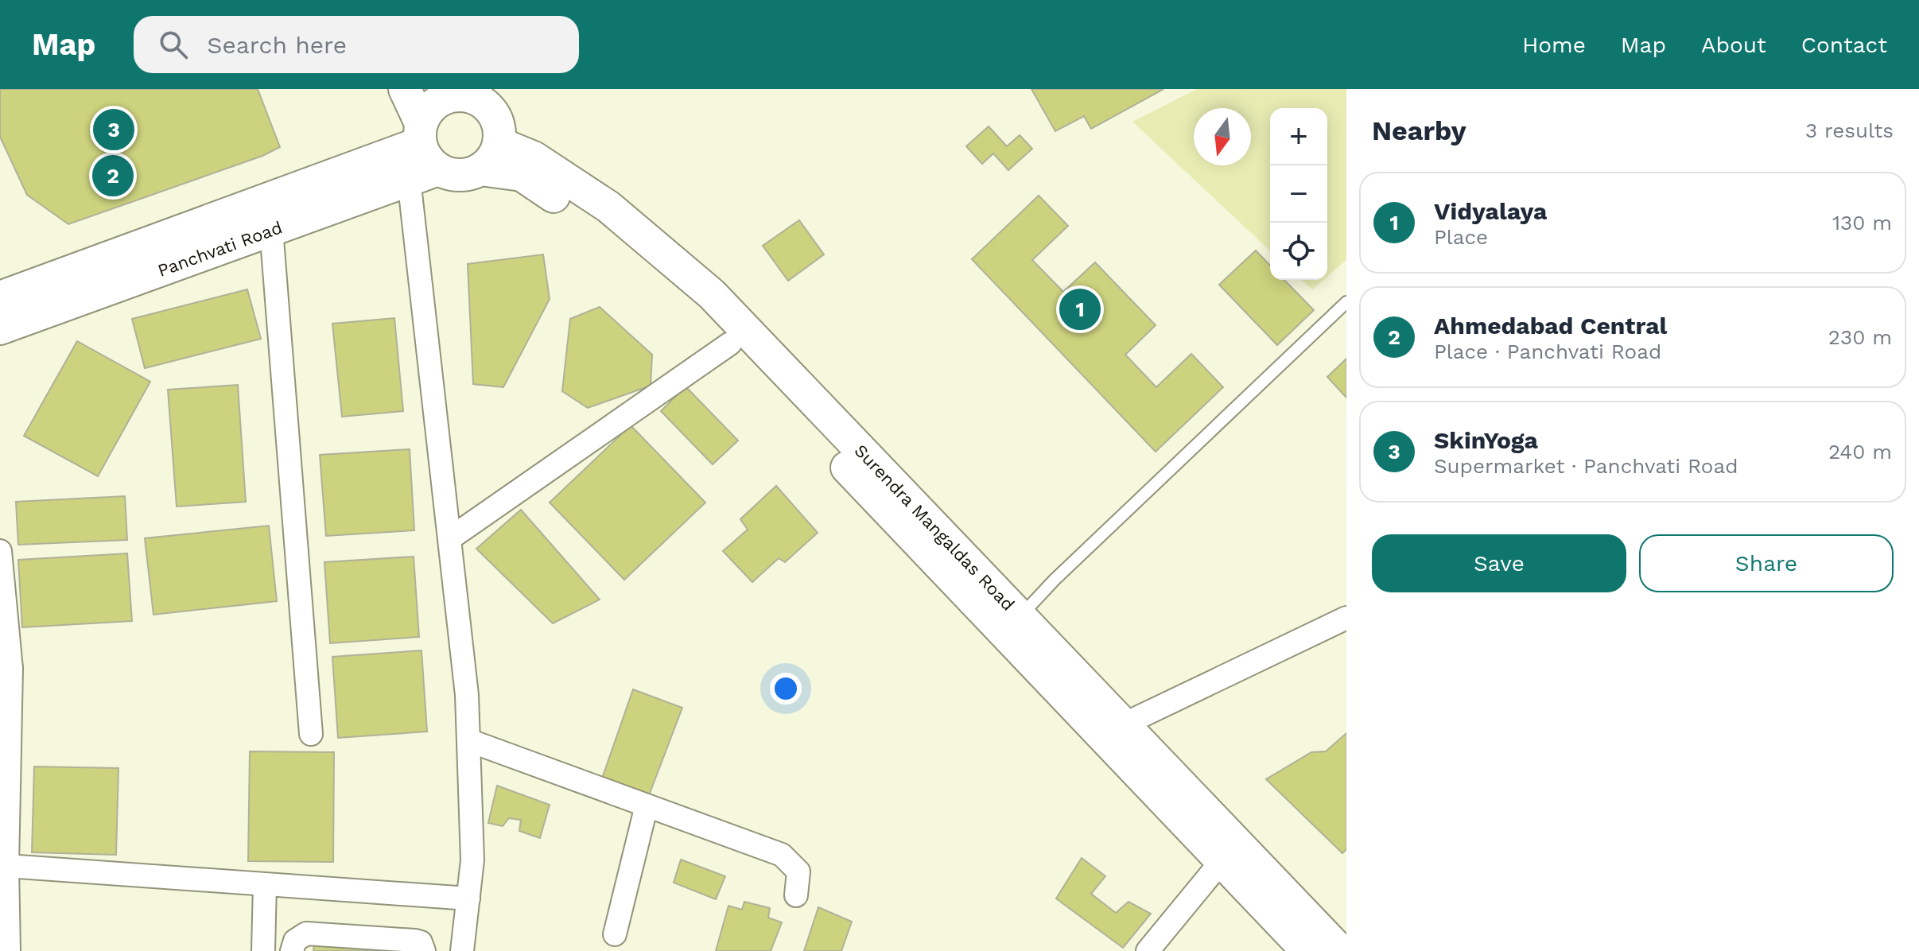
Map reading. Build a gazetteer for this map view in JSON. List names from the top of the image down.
{
  "streets": {
    "main road": ["Panchvati Road", "Surendra Mangaldas Road"]
  },
  "crossings": [
    ["Panchvati Road", "Surendra Mangaldas Road"]
  ],
  "north": "bottom",
  "page": {
    "header": "Map",
    "search": "Search here",
    "nav": [
      "Home",
      "Map",
      "About",
      "Contact"
    ],
    "heading": ["Nearby", "3 results"],
    "pins": ["3", "2", "1"],
    "map_buttons": ["+", "−"],
    "list": [
      {
        "mark": "1",
        "name": "Vidyalaya",
        "note": "Place",
        "value": "130 m"
      },
      {
        "mark": "2",
        "name": "Ahmedabad Central",
        "note": "Place · Panchvati Road",
        "value": "230 m"
      },
      {
        "mark": "3",
        "name": "SkinYoga",
        "note": "Supermarket · Panchvati Road",
        "value": "240 m"
      }
    ],
    "buttons": ["Save", "Share"]
  }
}
